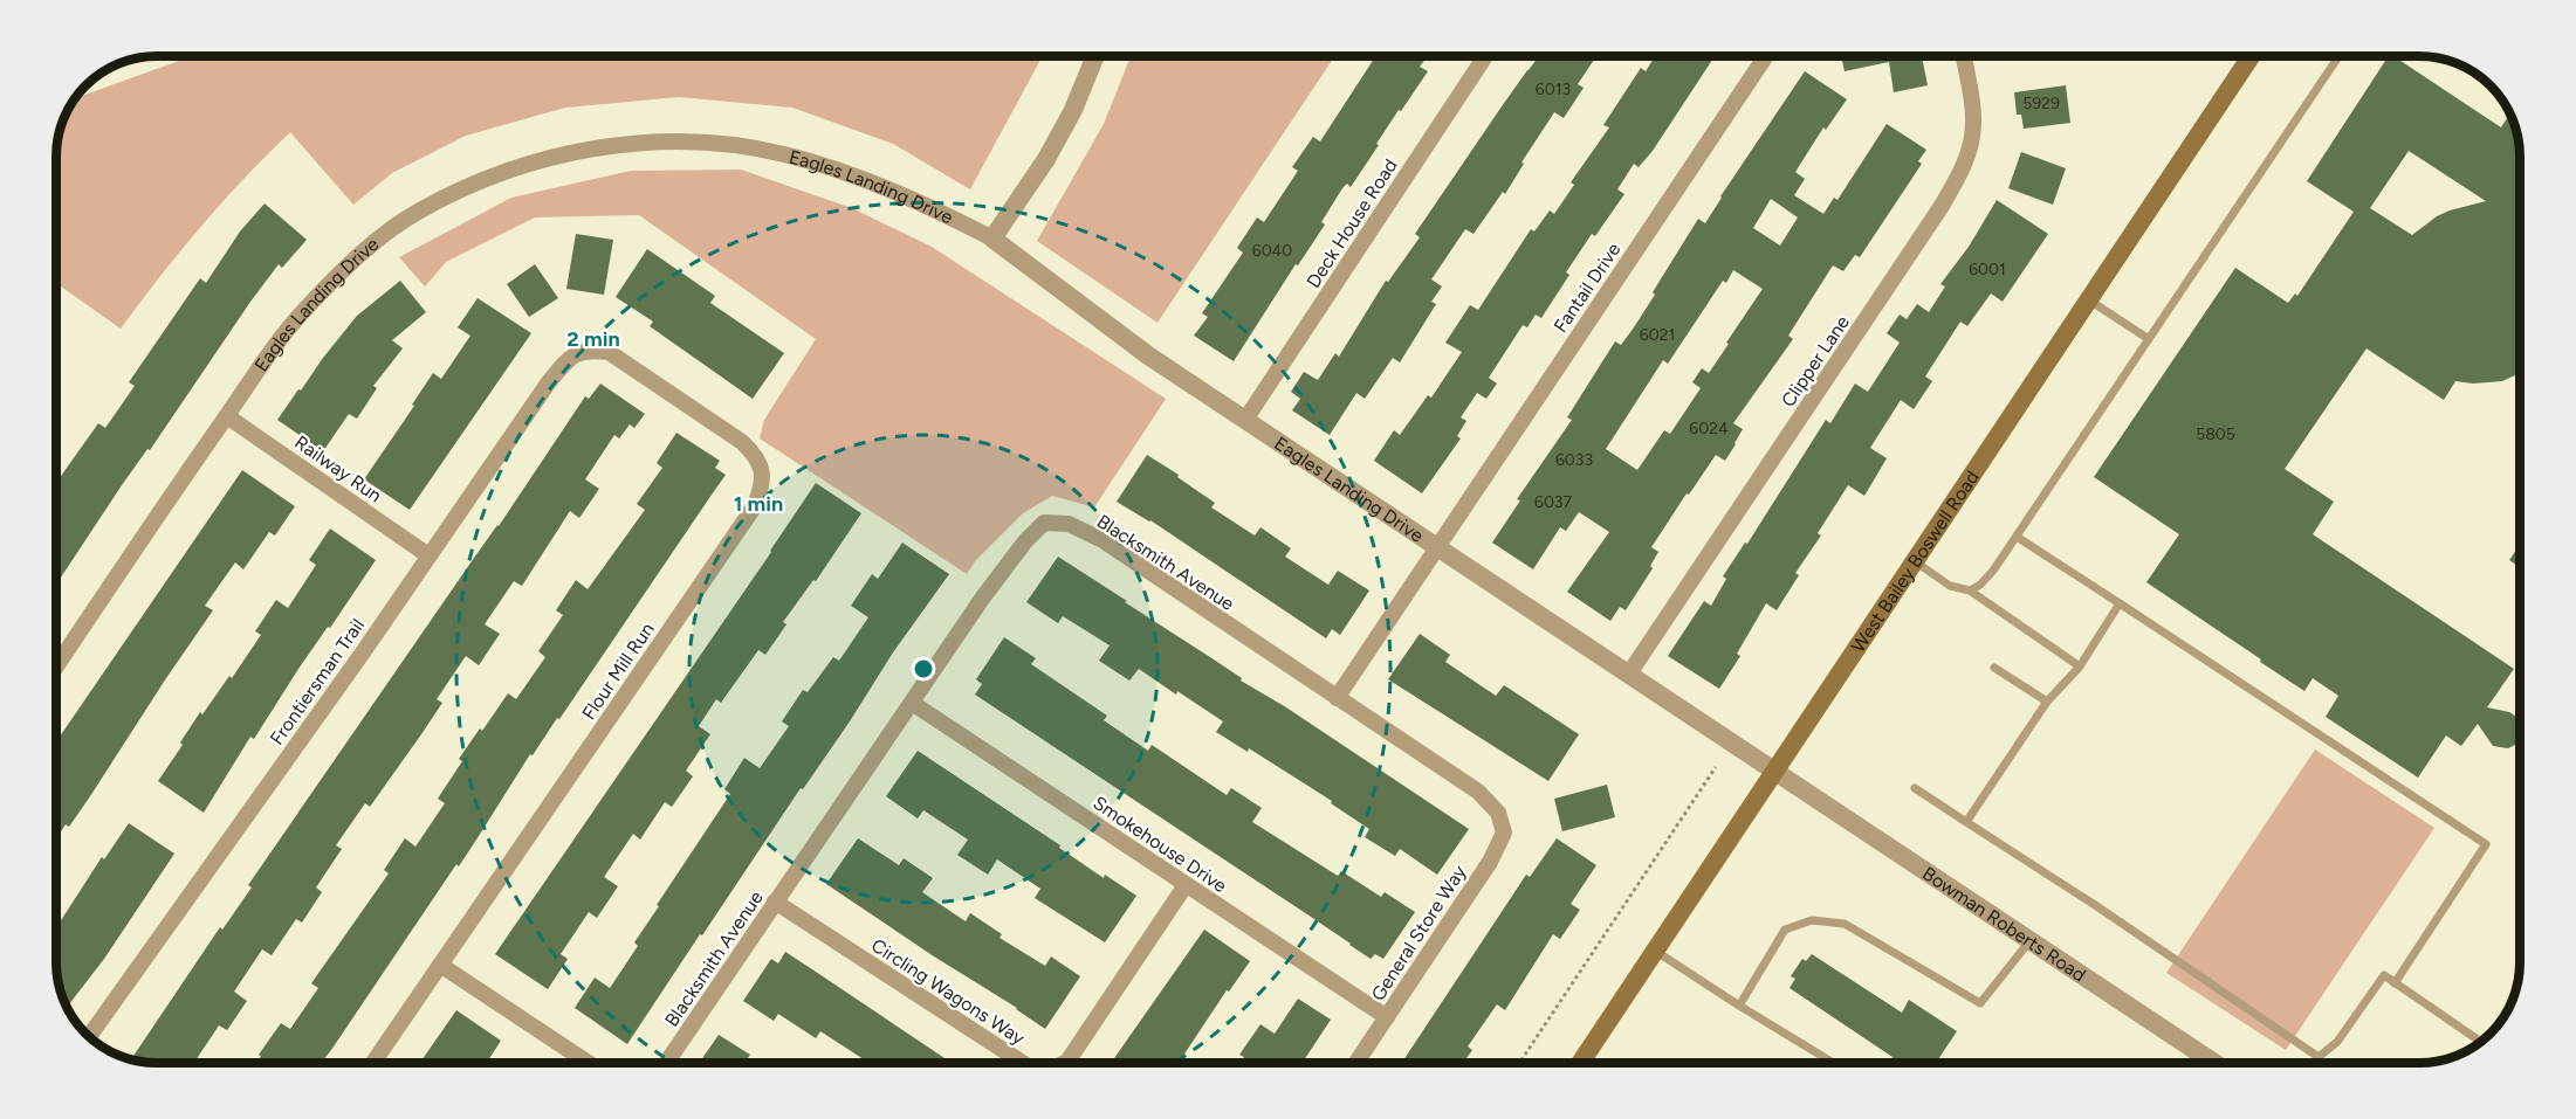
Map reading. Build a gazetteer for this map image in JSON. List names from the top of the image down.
{
  "streets": {
    "main road": ["West Bailey Boswell Road"],
    "street": [
      "Eagles Landing Drive",
      "Deck House Road",
      "Fantail Drive",
      "Clipper Lane",
      "Railway Run",
      "Blacksmith Avenue",
      "Flour Mill Run",
      "Frontiersman Trail",
      "Smokehouse Drive",
      "Bowman Roberts Road",
      "General Store Way",
      "Circling Wagons Way"
    ]
  },
  "crossings": [
    ["Eagles Landing Drive", "Deck House Road"],
    ["Eagles Landing Drive", "Fantail Drive"],
    ["Eagles Landing Drive", "Clipper Lane"],
    ["Eagles Landing Drive", "Railway Run"],
    ["Eagles Landing Drive", "West Bailey Boswell Road"],
    ["Eagles Landing Drive", "Bowman Roberts Road"],
    ["Fantail Drive", "Blacksmith Avenue"],
    ["Railway Run", "Frontiersman Trail"],
    ["Blacksmith Avenue", "Smokehouse Drive"],
    ["Blacksmith Avenue", "General Store Way"],
    ["Blacksmith Avenue", "Circling Wagons Way"],
    ["West Bailey Boswell Road", "Bowman Roberts Road"],
    ["Flour Mill Run", "Frontiersman Trail"],
    ["Smokehouse Drive", "General Store Way"],
    ["Smokehouse Drive", "Circling Wagons Way"]
  ],
  "house_numbers": [
    "6013",
    "5929",
    "6040",
    "6001",
    "6021",
    "6024",
    "5805",
    "6033",
    "6037"
  ],
  "rings": ["2 min", "1 min"]
}
